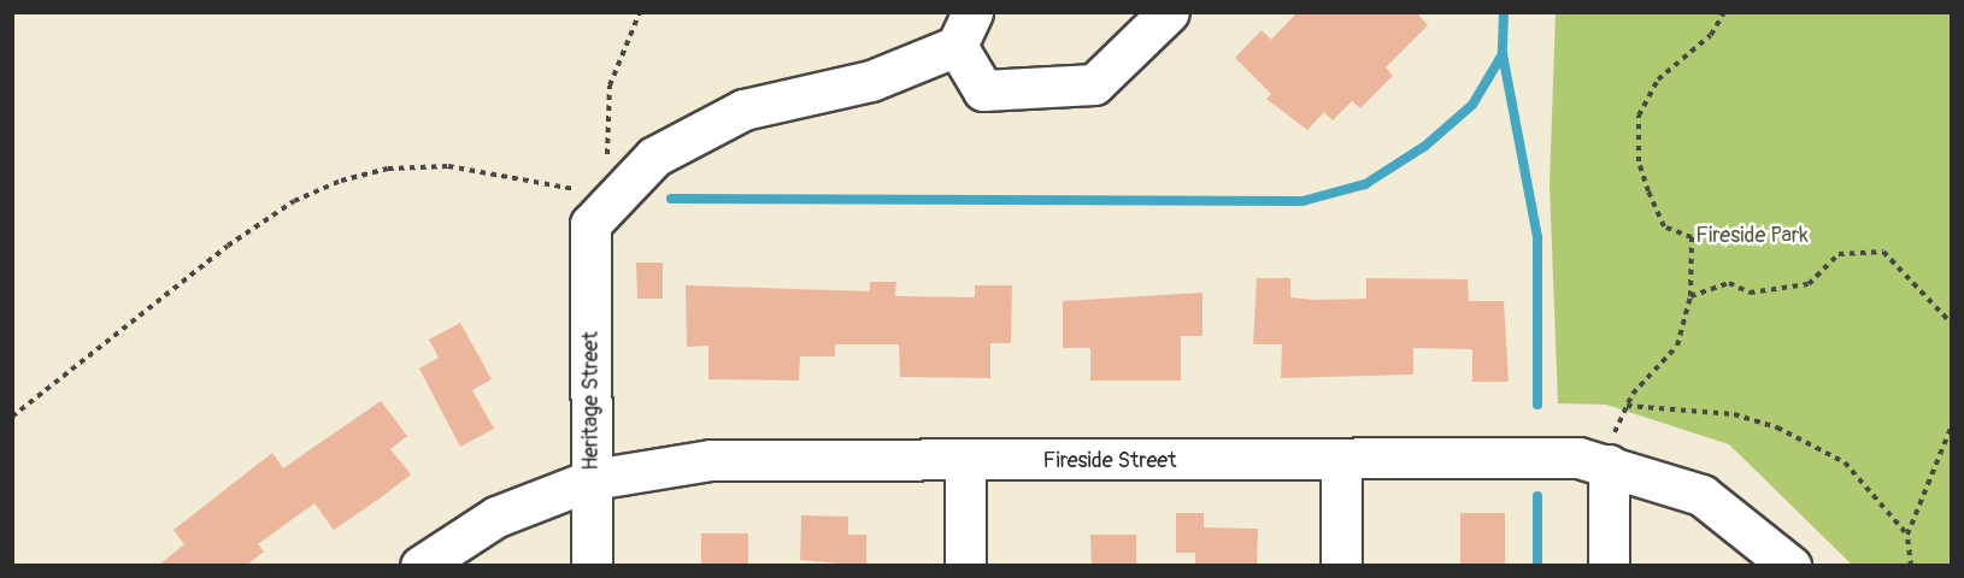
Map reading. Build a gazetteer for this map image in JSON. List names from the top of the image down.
{
  "streets": {
    "street": ["Heritage Street", "Fireside Street"]
  },
  "crossings": [
    ["Heritage Street", "Fireside Street"]
  ],
  "parks": ["Fireside Park"]
}
